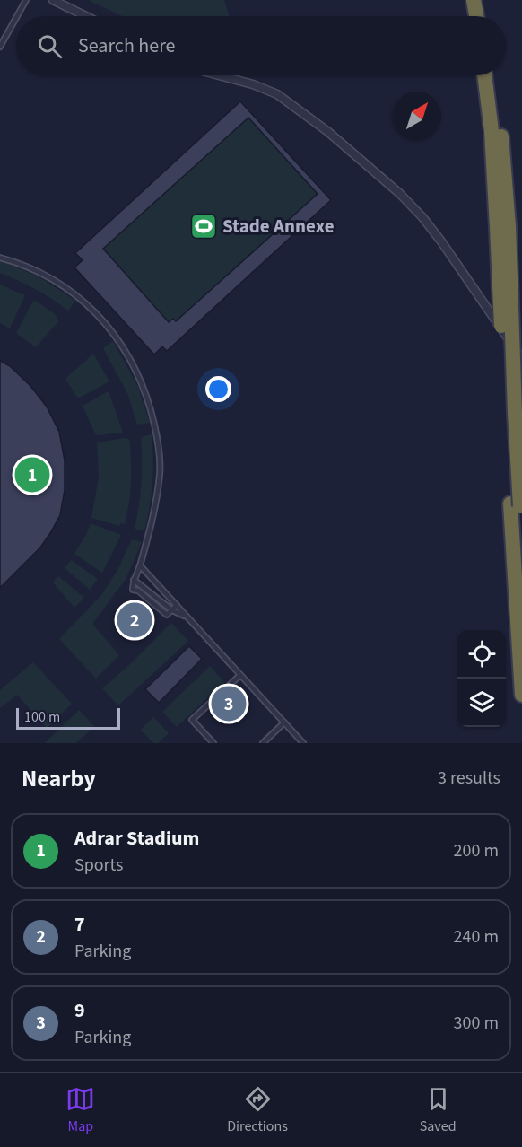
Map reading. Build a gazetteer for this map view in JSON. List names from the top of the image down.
{
  "places": {
    "sports": ["Stade Annexe"]
  },
  "scale_bar": "100 m",
  "north": "top right",
  "page": {
    "search": "Search here",
    "pins": ["1", "2", "3"],
    "scale": "100 m",
    "heading": ["Nearby", "3 results"],
    "list": [
      {
        "mark": "1",
        "name": "Adrar Stadium",
        "note": "Sports",
        "value": "200 m"
      },
      {
        "mark": "2",
        "name": "7",
        "note": "Parking",
        "value": "240 m"
      },
      {
        "mark": "3",
        "name": "9",
        "note": "Parking",
        "value": "300 m"
      }
    ],
    "nav": ["Map", "Directions", "Saved"]
  }
}
